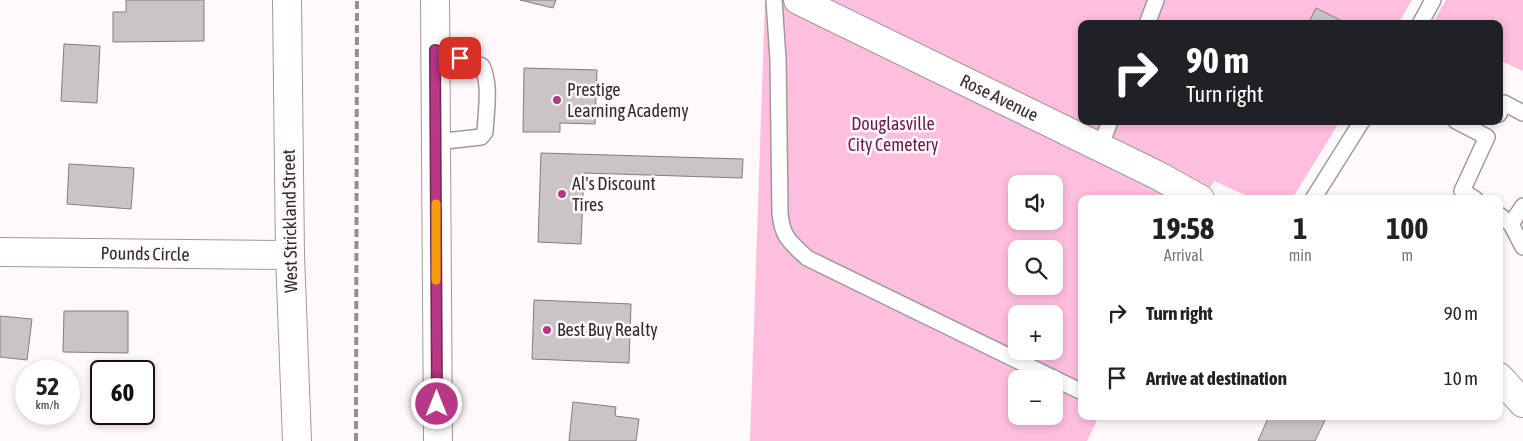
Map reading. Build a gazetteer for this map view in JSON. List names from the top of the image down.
{
  "streets": {
    "street": ["Rose Avenue", "West Strickland Street", "Pounds Circle"]
  },
  "crossings": [
    ["West Strickland Street", "Pounds Circle"]
  ],
  "parks": ["Douglasville City Cemetery"],
  "places": ["Prestige Learning Academy", "Al's Discount Tires", "Best Buy Realty"],
  "page": {
    "turn": ["90 m", "Turn right"],
    "map_buttons": ["+", "−"],
    "eta": [
      "19:58",
      "Arrival",
      "1",
      "min",
      "100",
      "m"
    ],
    "list": [
      {
        "name": "Turn right",
        "value": "90 m"
      },
      {
        "name": "Arrive at destination",
        "value": "10 m"
      }
    ],
    "speed": "52 km/h",
    "limit": "60"
  }
}
